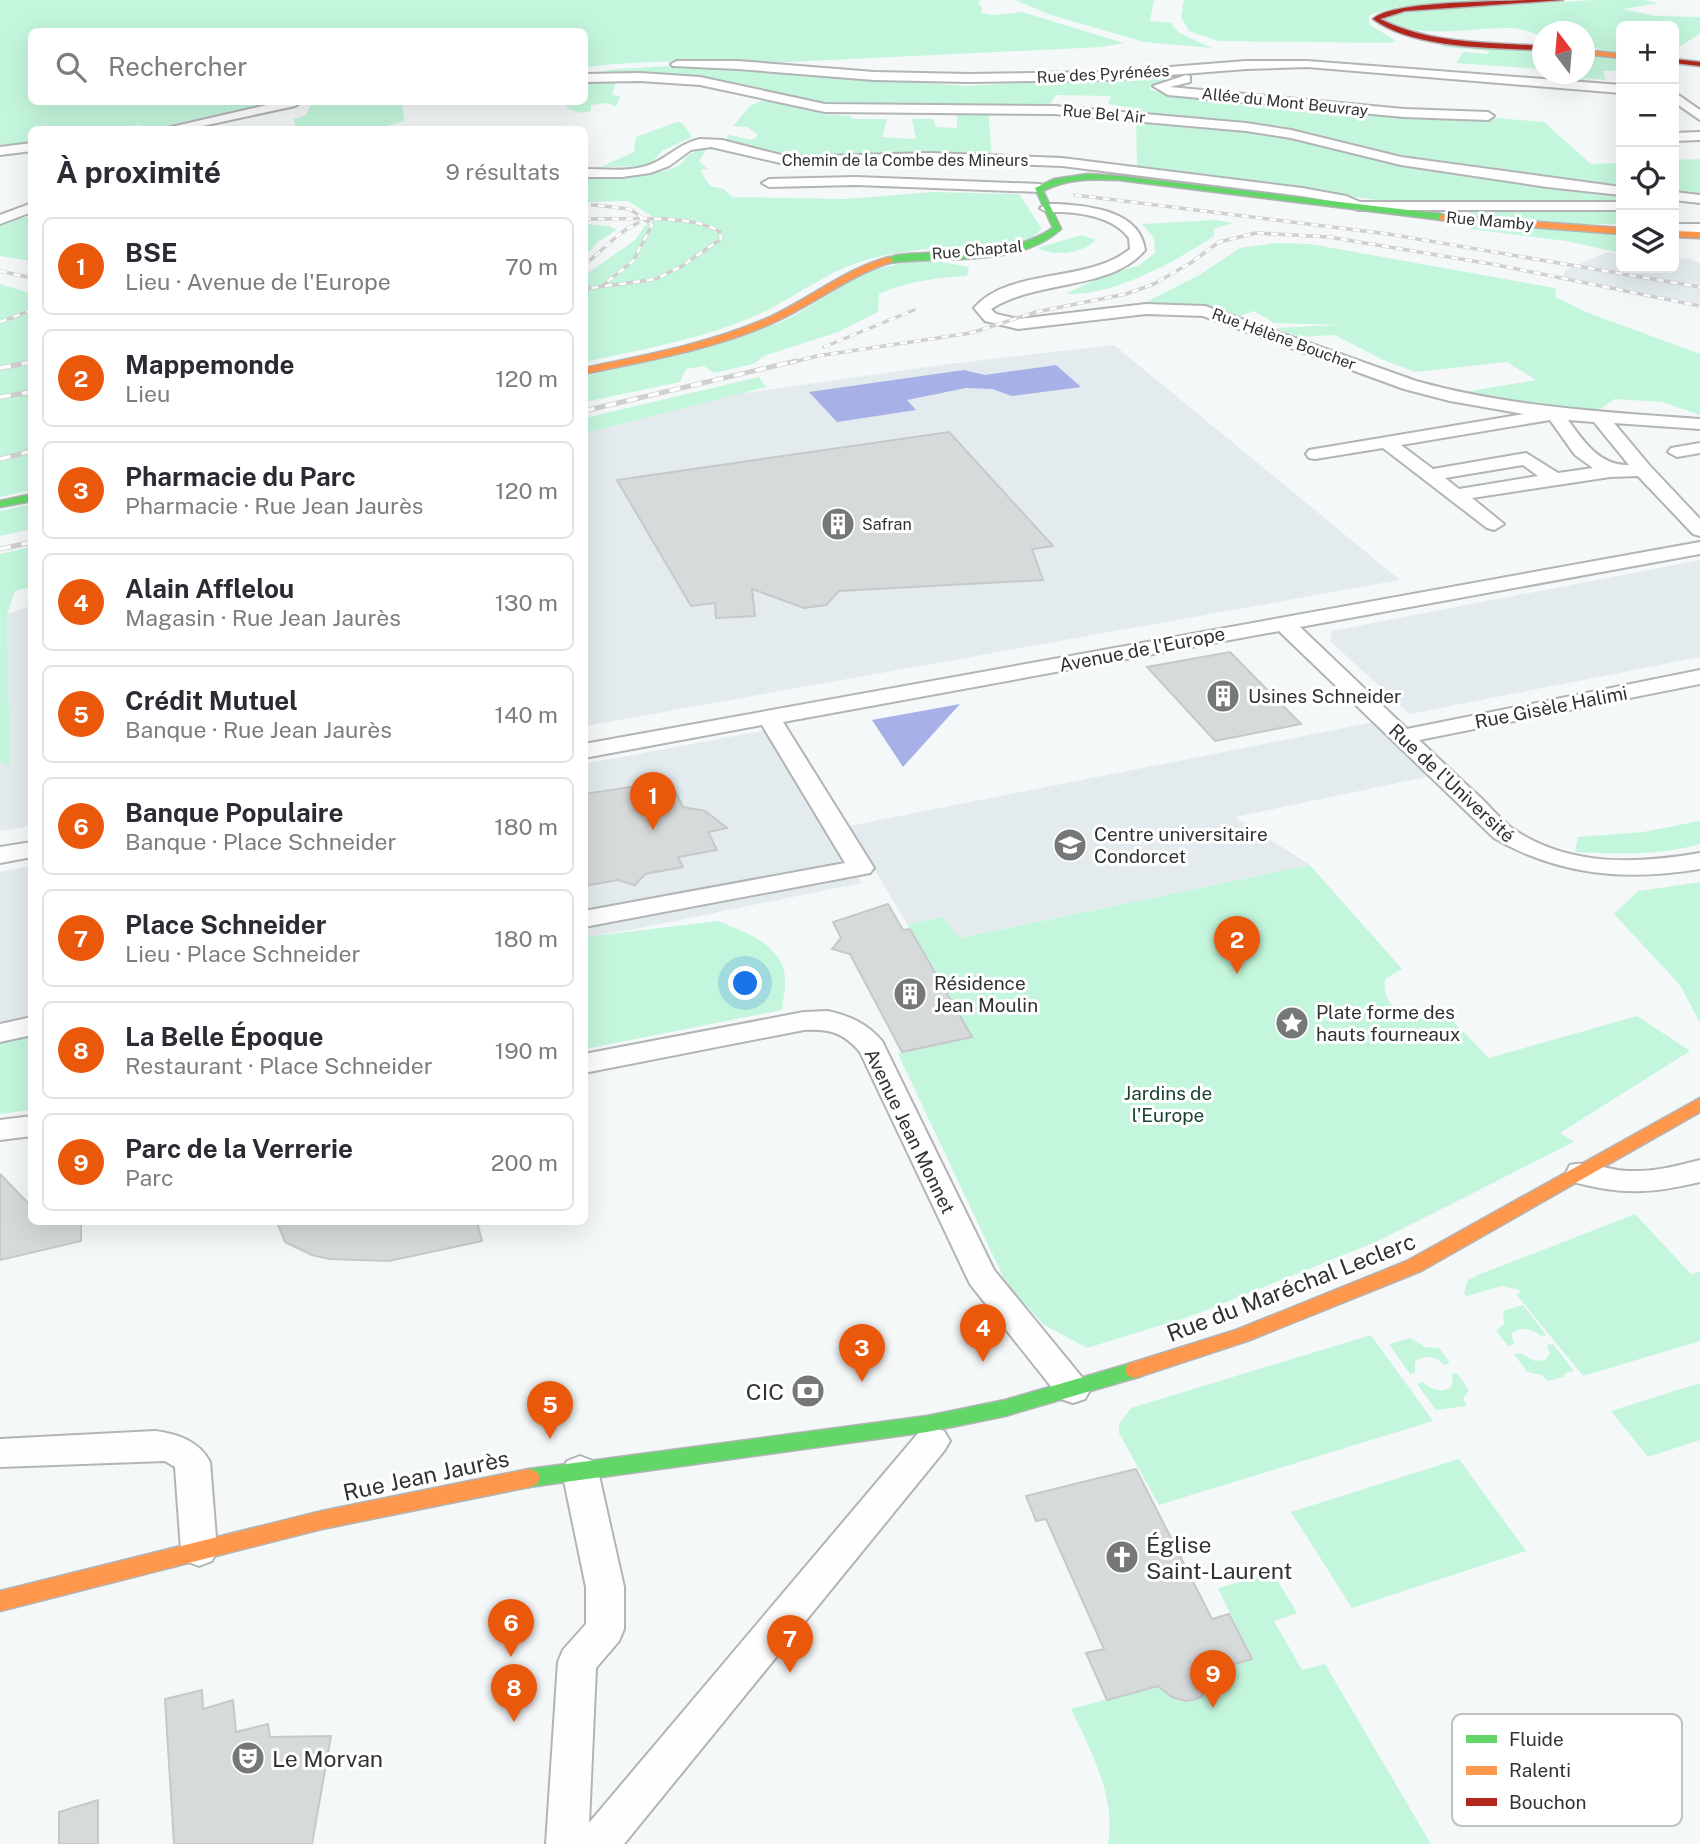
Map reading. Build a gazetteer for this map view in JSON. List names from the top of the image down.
{
  "streets": {
    "street": [
      "Rue des Pyrénées",
      "Allée du Mont Beuvray",
      "Rue Bel Air",
      "Chemin de la Combe des Mineurs",
      "Rue Mamby",
      "Rue Chaptal",
      "Rue Hélène Boucher",
      "Avenue de l'Europe",
      "Rue Gisèle Halimi",
      "Rue de l'Université",
      "Avenue Jean Monnet",
      "Rue du Maréchal Leclerc",
      "Rue Jean Jaurès"
    ]
  },
  "crossings": [
    ["Rue des Pyrénées", "Allée du Mont Beuvray"],
    ["Chemin de la Combe des Mineurs", "Rue Mamby"],
    ["Rue Chaptal", "Rue Hélène Boucher"],
    ["Avenue de l'Europe", "Rue de l'Université"],
    ["Rue Gisèle Halimi", "Rue de l'Université"],
    ["Avenue Jean Monnet", "Rue du Maréchal Leclerc"],
    ["Avenue Jean Monnet", "Rue Jean Jaurès"],
    ["Rue du Maréchal Leclerc", "Rue Jean Jaurès"]
  ],
  "parks": ["Jardins de l'Europe"],
  "places": {
    "building": ["Safran", "Usines Schneider", "Résidence Jean Moulin"],
    "school or university": ["Centre universitaire Condorcet"],
    "place": ["Plate forme des hauts fourneaux"],
    "bank": ["CIC"],
    "church": ["Église Saint-Laurent"],
    "theatre": ["Le Morvan"]
  },
  "legend": ["Fluide", "Ralenti", "Bouchon"],
  "north": "top",
  "page": {
    "map_buttons": ["+", "−"],
    "search": "Rechercher",
    "heading": ["À proximité", "9 résultats"],
    "list": [
      {
        "mark": "1",
        "name": "BSE",
        "note": "Lieu · Avenue de l'Europe",
        "value": "70 m"
      },
      {
        "mark": "2",
        "name": "Mappemonde",
        "note": "Lieu",
        "value": "120 m"
      },
      {
        "mark": "3",
        "name": "Pharmacie du Parc",
        "note": "Pharmacie · Rue Jean Jaurès",
        "value": "120 m"
      },
      {
        "mark": "4",
        "name": "Alain Afflelou",
        "note": "Magasin · Rue Jean Jaurès",
        "value": "130 m"
      },
      {
        "mark": "5",
        "name": "Crédit Mutuel",
        "note": "Banque · Rue Jean Jaurès",
        "value": "140 m"
      },
      {
        "mark": "6",
        "name": "Banque Populaire",
        "note": "Banque · Place Schneider",
        "value": "180 m"
      },
      {
        "mark": "7",
        "name": "Place Schneider",
        "note": "Lieu · Place Schneider",
        "value": "180 m"
      },
      {
        "mark": "8",
        "name": "La Belle Époque",
        "note": "Restaurant · Place Schneider",
        "value": "190 m"
      },
      {
        "mark": "9",
        "name": "Parc de la Verrerie",
        "note": "Parc",
        "value": "200 m"
      }
    ],
    "pins": [
      "1",
      "2",
      "4",
      "3",
      "5",
      "6",
      "7",
      "9",
      "8"
    ]
  }
}
